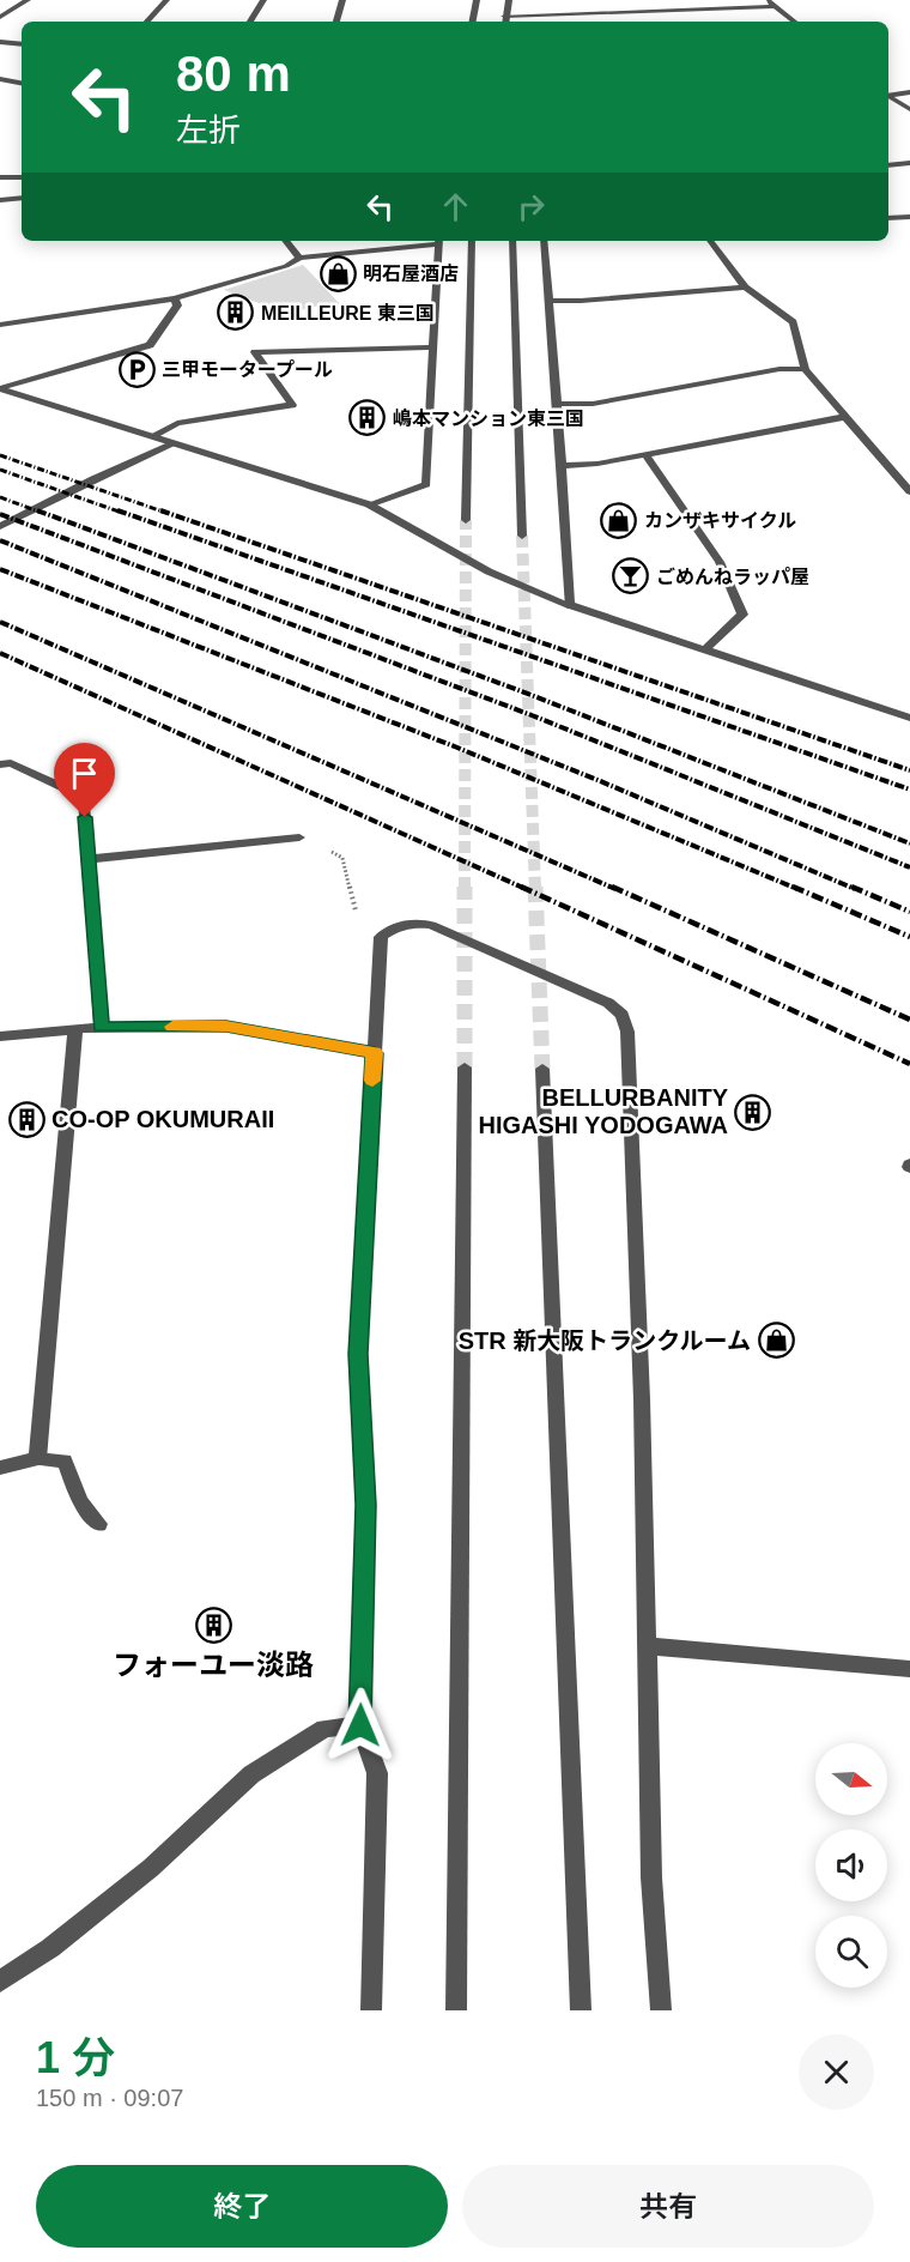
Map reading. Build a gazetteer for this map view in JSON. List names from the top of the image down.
{
  "places": {
    "shop": ["明石屋酒店", "カンザキサイクル", "STR 新大阪トランクルーム"],
    "building": [
      "MEILLEURE 東三国",
      "嶋本マンション東三国",
      "BELLURBANITY HIGASHI YODOGAWA",
      "CO-OP OKUMURAII",
      "フォーユー淡路"
    ],
    "parking": ["三甲モータープール"],
    "bar": ["ごめんねラッパ屋"]
  },
  "north": "right",
  "page": {
    "turn": ["80 m", "左折"],
    "heading": ["1 分", "150 m · 09:07"],
    "buttons": ["終了", "共有"]
  }
}
